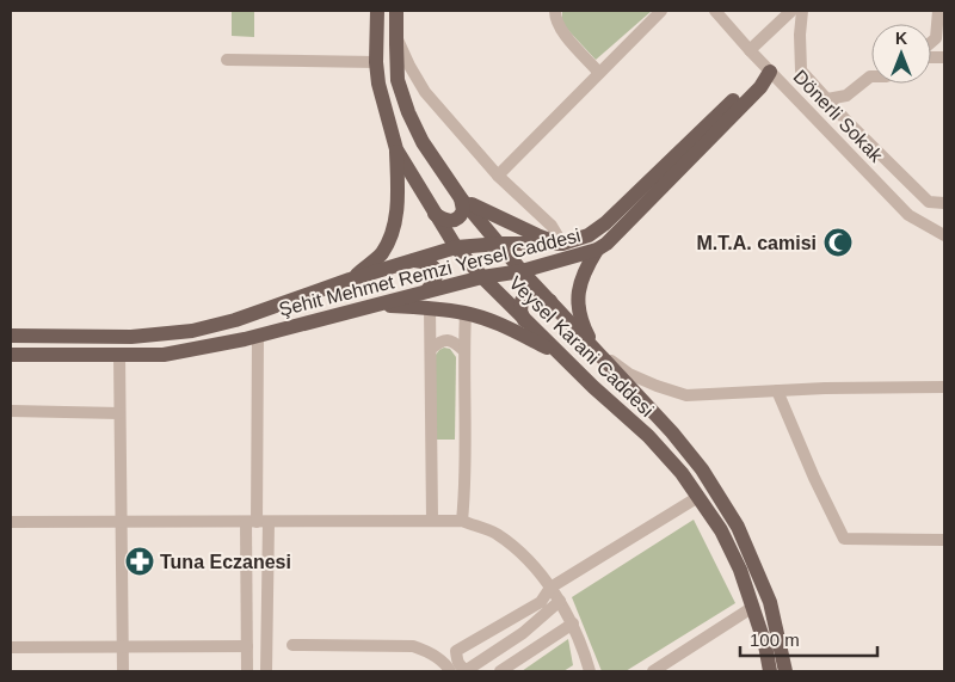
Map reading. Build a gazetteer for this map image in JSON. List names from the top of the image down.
{
  "streets": {
    "main road": ["Şehit Mehmet Remzi Yersel Caddesi", "Veysel Karani Caddesi"],
    "street": ["Dönerli Sokak"]
  },
  "crossings": [
    ["Dönerli Sokak", "Şehit Mehmet Remzi Yersel Caddesi"],
    ["Şehit Mehmet Remzi Yersel Caddesi", "Veysel Karani Caddesi"]
  ],
  "places": {
    "mosque": ["M.T.A. camisi"],
    "pharmacy": ["Tuna Eczanesi"]
  },
  "scale_bar": "100 m",
  "north": "top"
}
